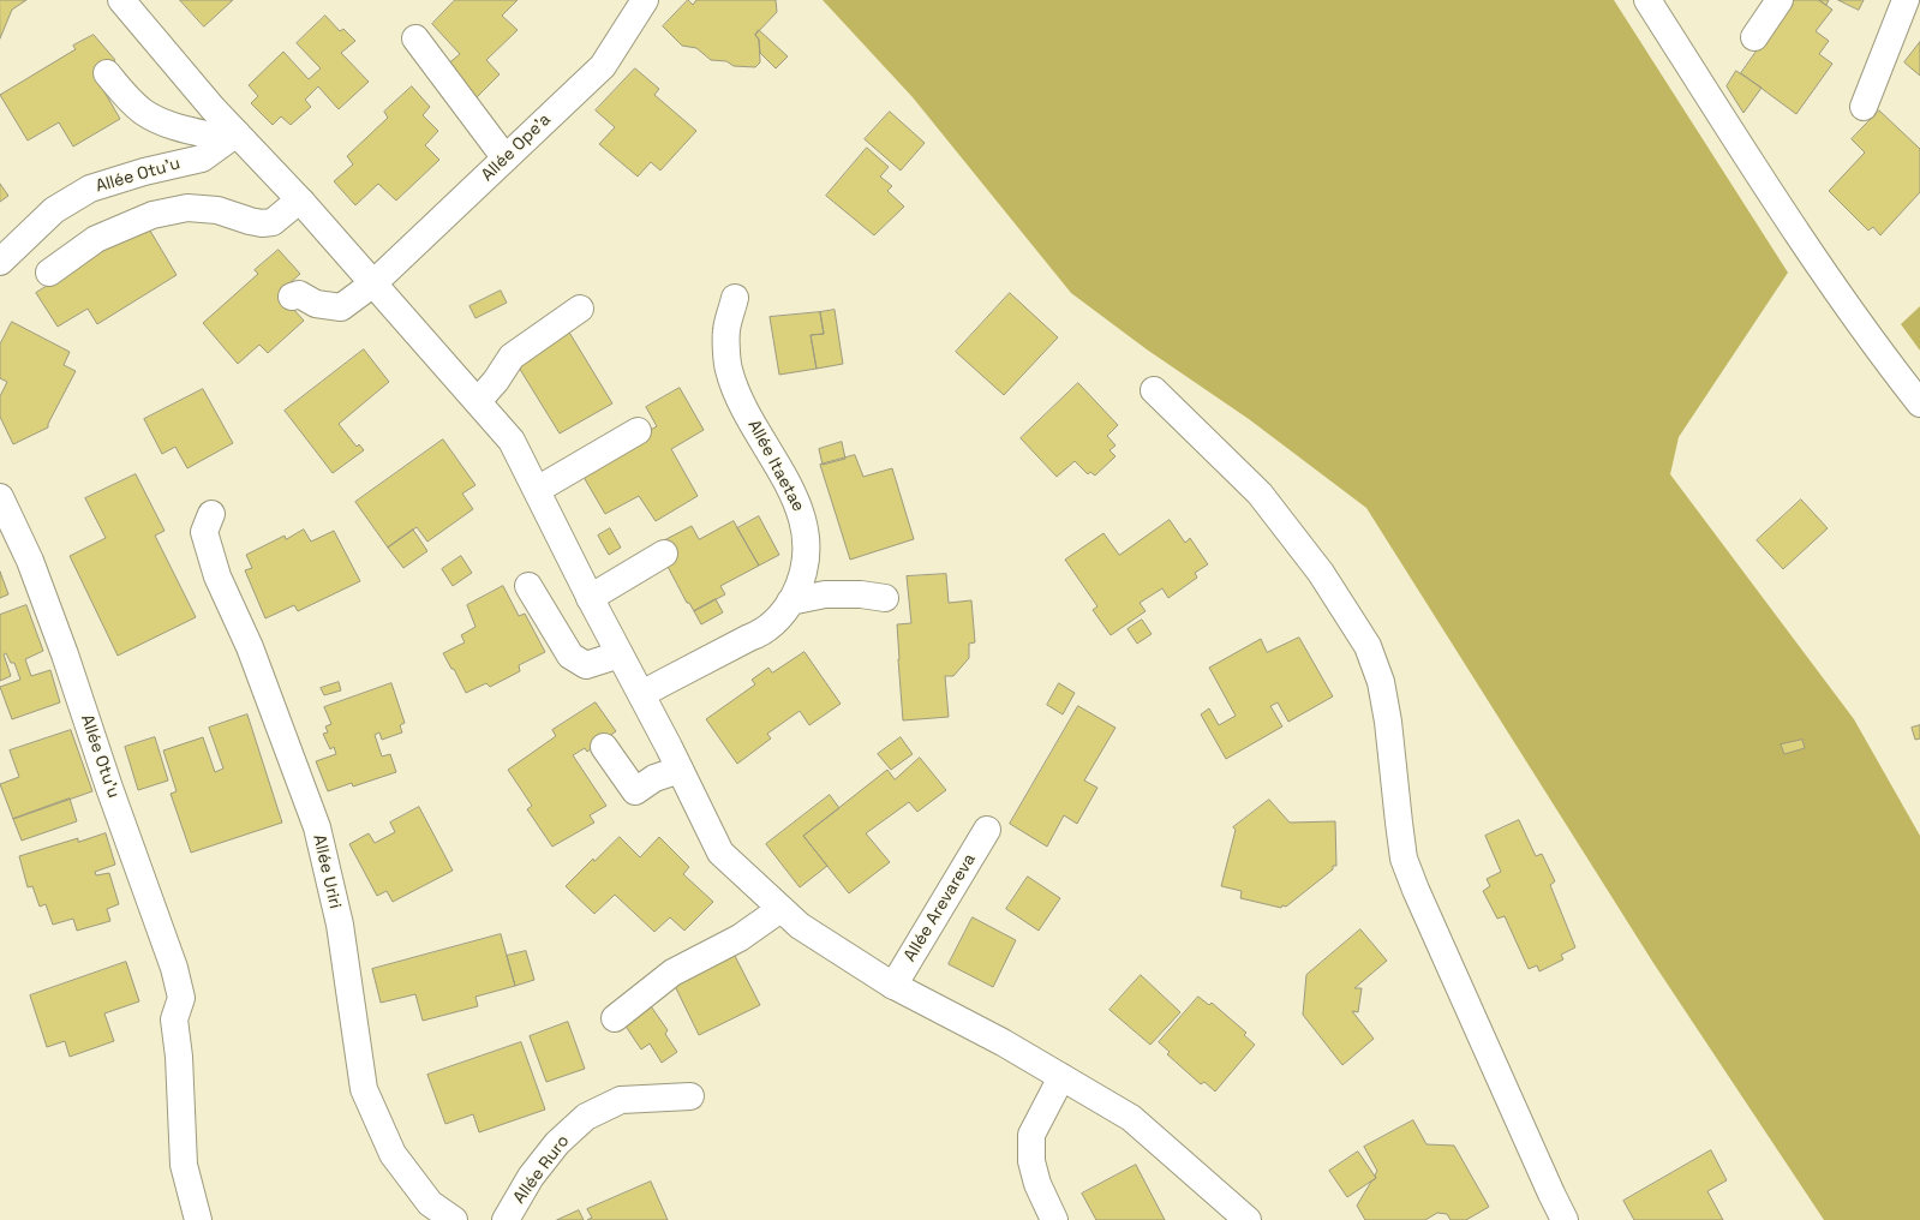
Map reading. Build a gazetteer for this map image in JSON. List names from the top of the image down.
{
  "streets": {
    "street": [
      "Allée Ope'a",
      "Allée Otu'u",
      "Allée Itaetae",
      "Allée Uriri",
      "Allée Arevareva",
      "Allée Ruro"
    ]
  }
}
